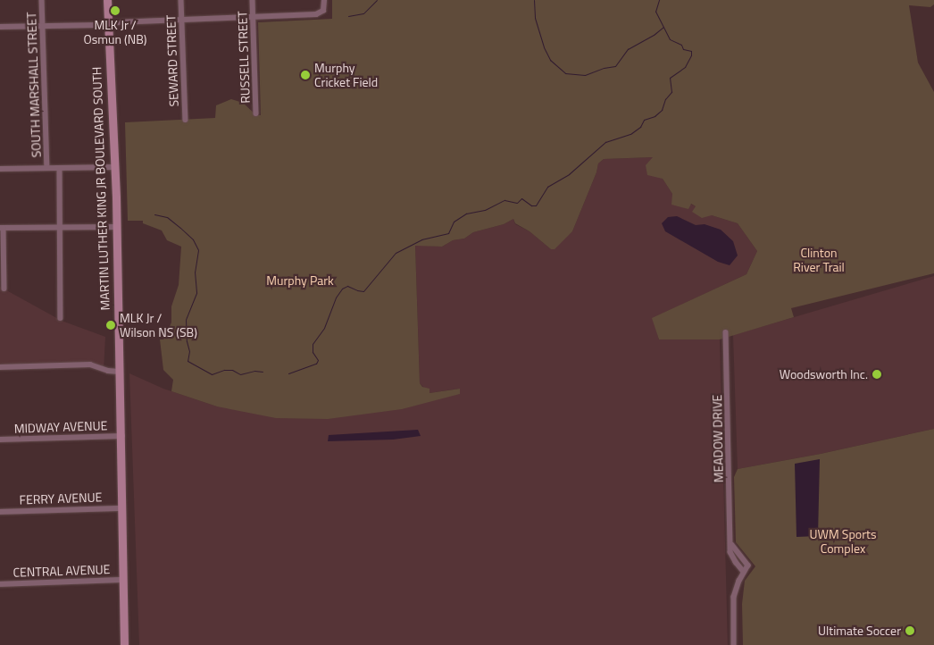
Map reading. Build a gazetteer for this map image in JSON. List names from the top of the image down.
{
  "streets": {
    "main road": ["MARTIN LUTHER KING JR BOULEVARD SOUTH"],
    "street": [
      "RUSSELL STREET",
      "SEWARD STREET",
      "SOUTH MARSHALL STREET",
      "MIDWAY AVENUE",
      "MEADOW DRIVE",
      "FERRY AVENUE",
      "CENTRAL AVENUE"
    ]
  },
  "crossings": [
    ["MARTIN LUTHER KING JR BOULEVARD SOUTH", "MIDWAY AVENUE"],
    ["MARTIN LUTHER KING JR BOULEVARD SOUTH", "FERRY AVENUE"],
    ["MARTIN LUTHER KING JR BOULEVARD SOUTH", "CENTRAL AVENUE"]
  ],
  "parks": ["Clinton River Trail", "Murphy Park", "UWM Sports Complex"],
  "places": [
    "MLK Jr / Osmun (NB)",
    "Murphy Cricket Field",
    "MLK Jr / Wilson NS (SB)",
    "Woodsworth Inc.",
    "Ultimate Soccer"
  ]
}
